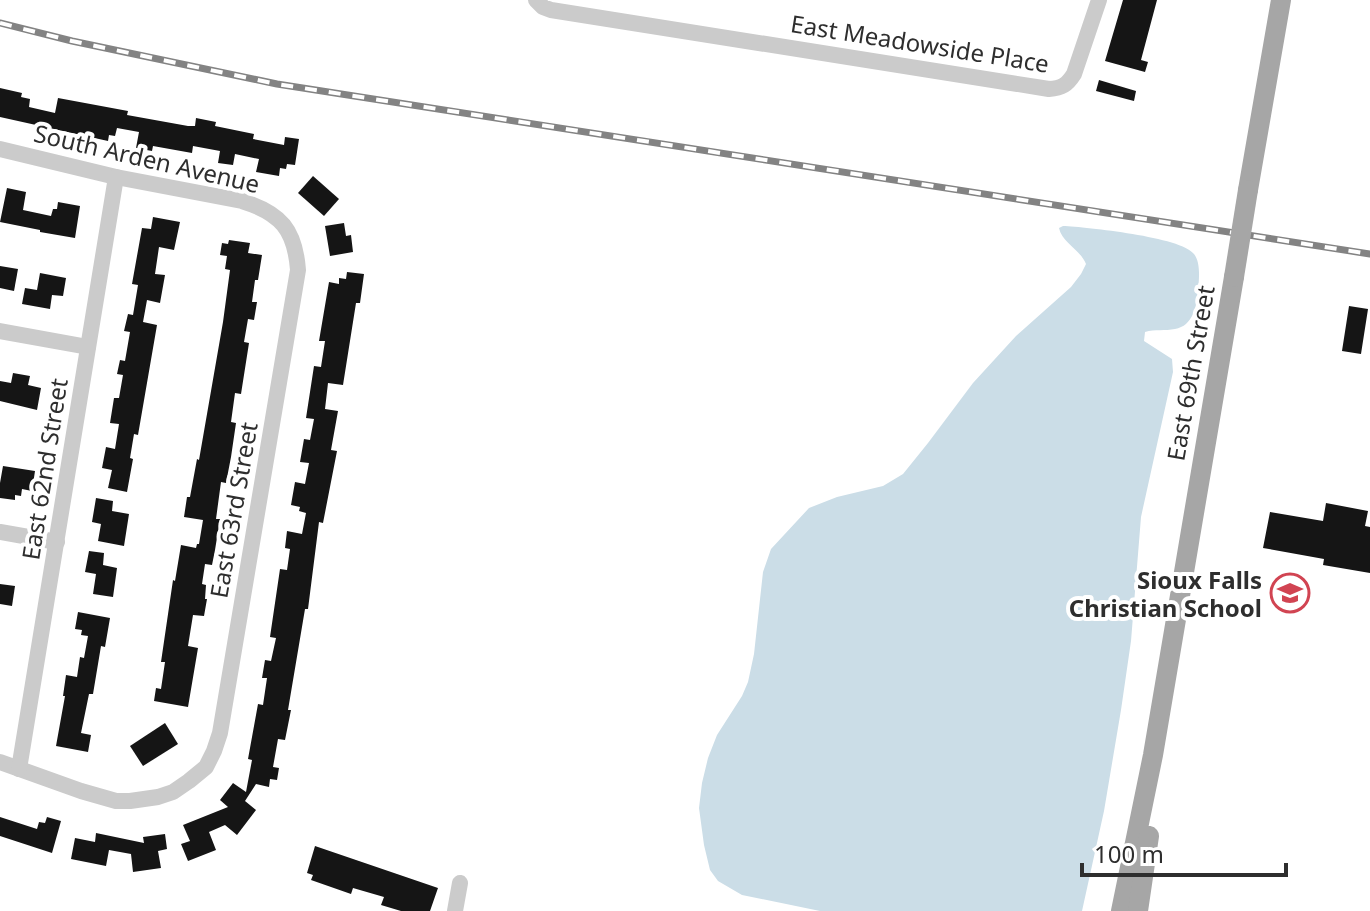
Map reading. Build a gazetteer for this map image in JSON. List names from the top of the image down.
{
  "streets": {
    "main road": ["East 69th Street"],
    "street": [
      "East Meadowside Place",
      "South Arden Avenue",
      "East 62nd Street",
      "East 63rd Street"
    ]
  },
  "crossings": [
    ["South Arden Avenue", "East 62nd Street"],
    ["South Arden Avenue", "East 63rd Street"],
    ["East 62nd Street", "East 63rd Street"]
  ],
  "places": {
    "school or university": ["Sioux Falls Christian School"]
  },
  "scale_bar": "100 m"
}
